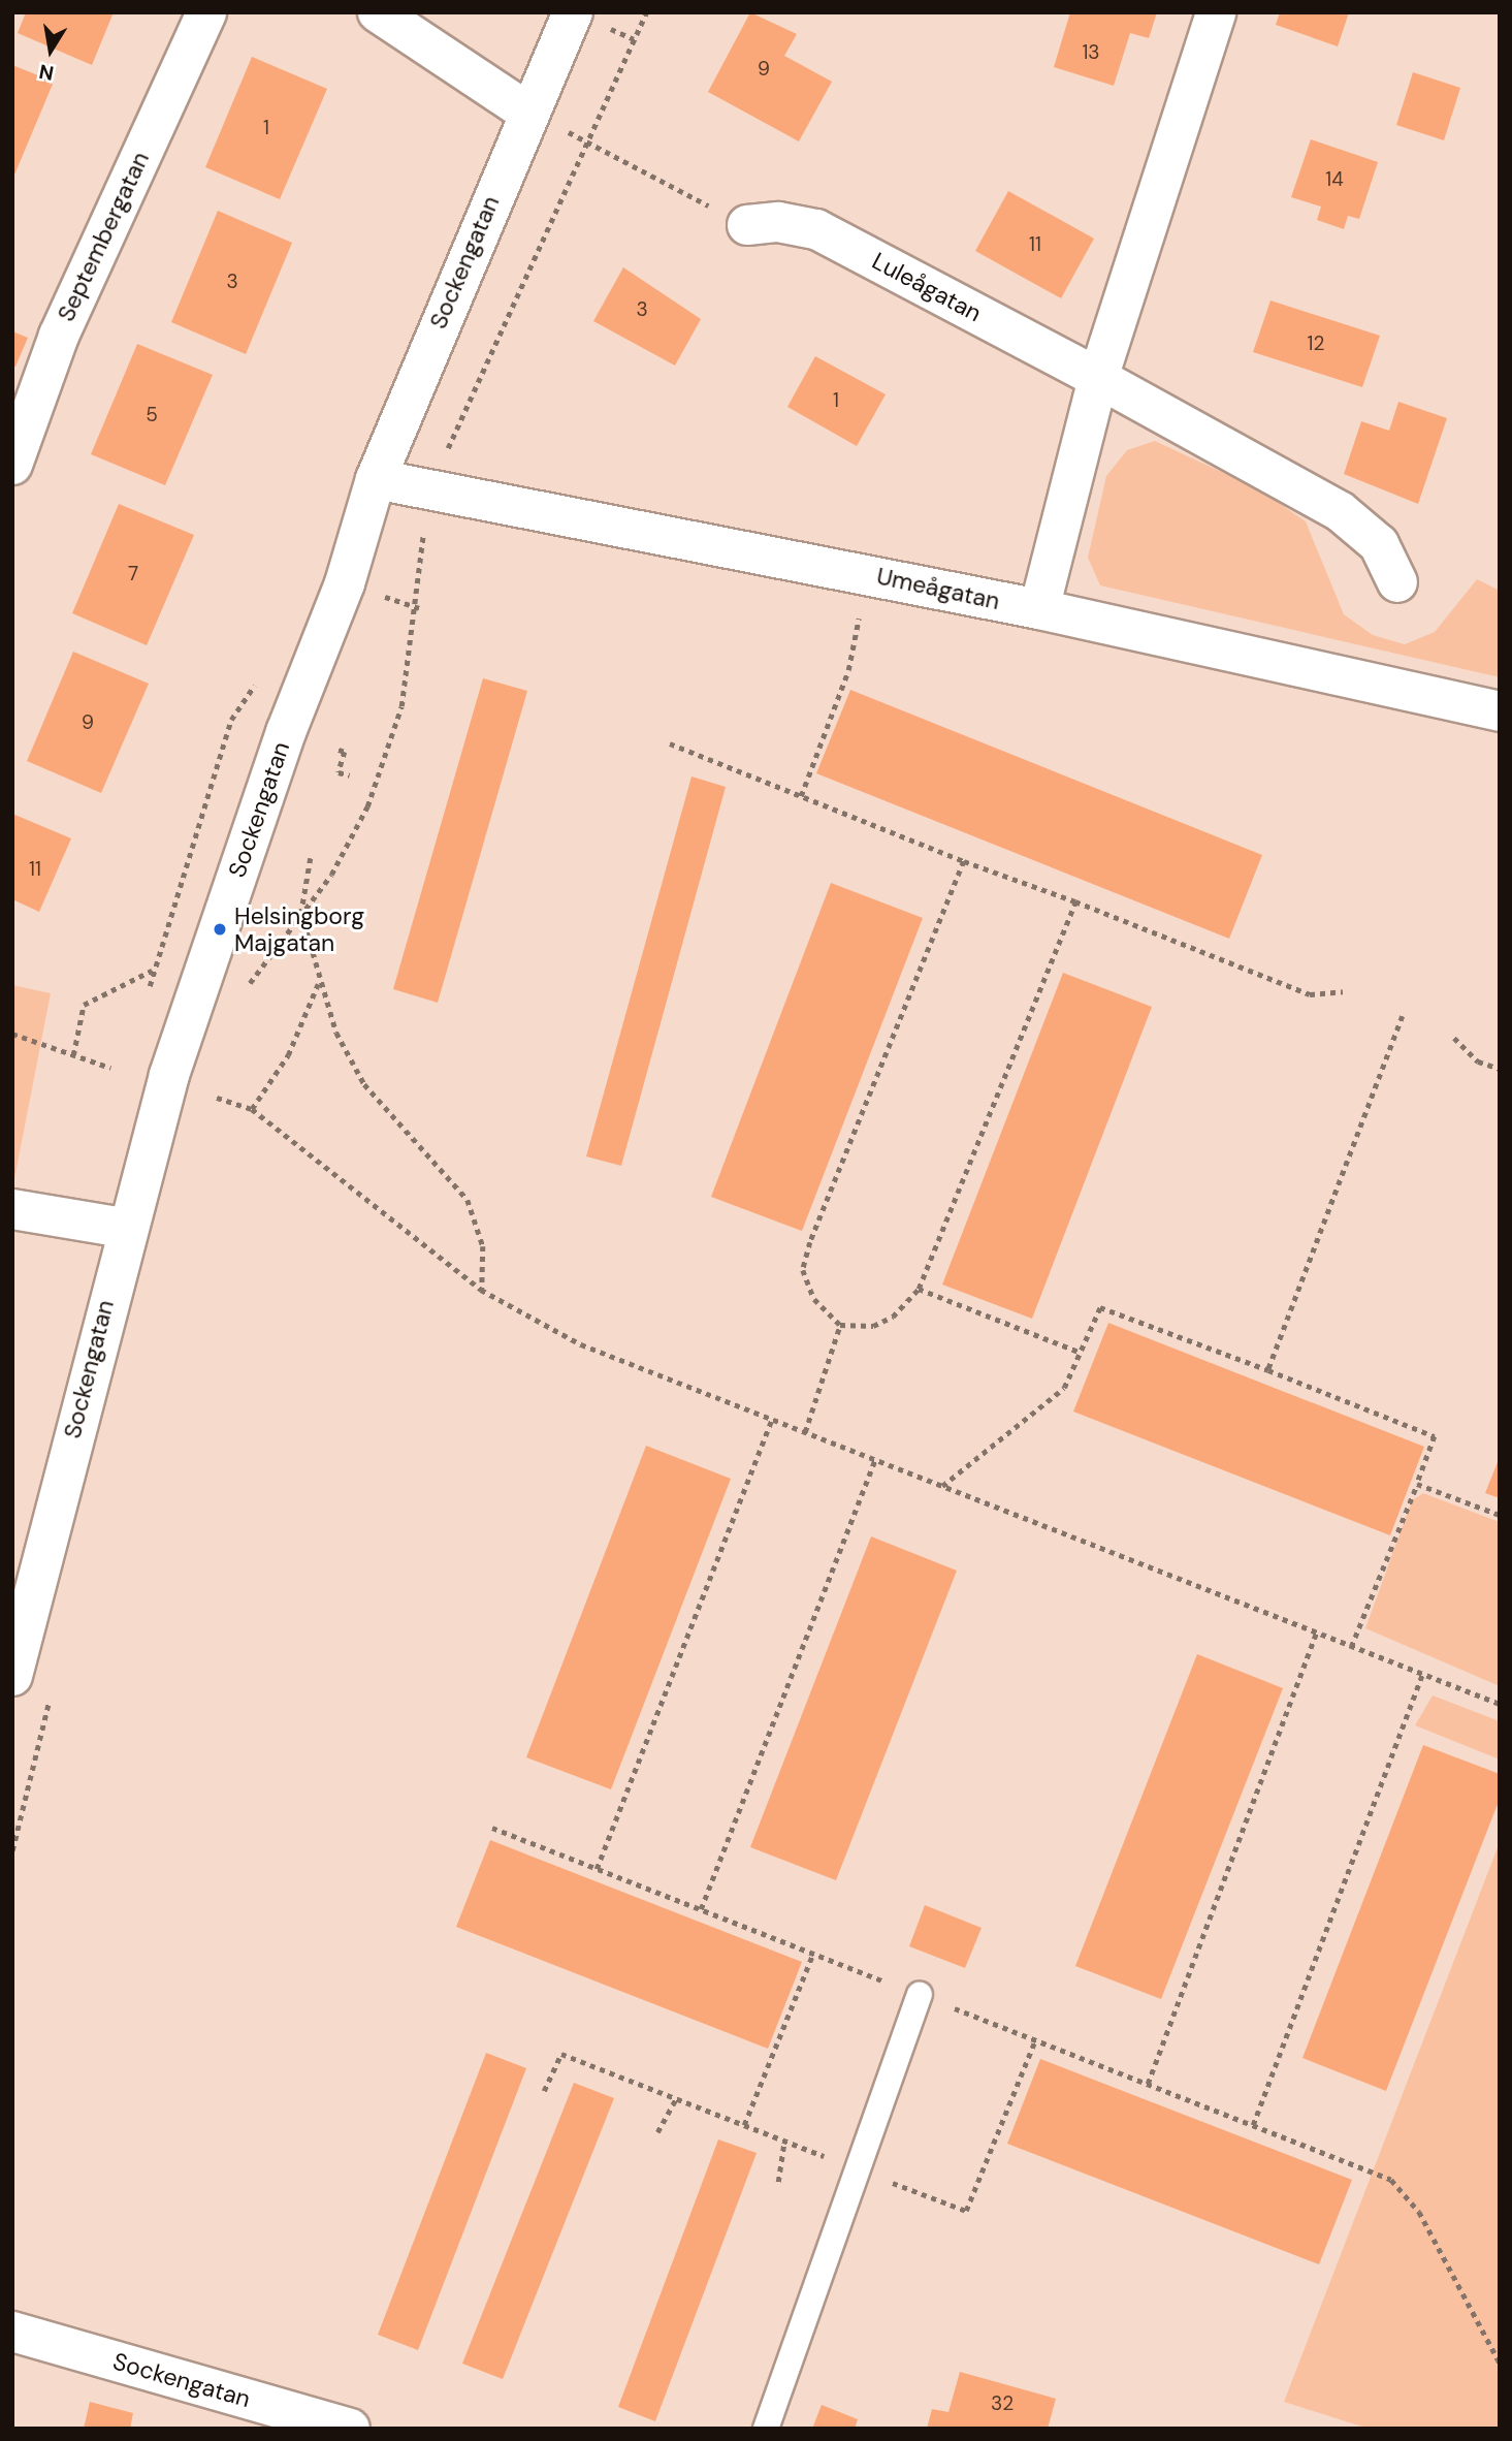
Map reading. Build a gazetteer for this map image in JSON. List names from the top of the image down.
{
  "streets": {
    "street": [
      "Septembergatan",
      "Sockengatan",
      "Luleågatan",
      "Umeågatan"
    ]
  },
  "crossings": [
    ["Sockengatan", "Umeågatan"]
  ],
  "places": ["Helsingborg Majgatan"],
  "house_numbers": [
    "13",
    "9",
    "1",
    "14",
    "11",
    "3",
    "3",
    "12",
    "1",
    "5",
    "7",
    "9",
    "11",
    "32"
  ],
  "north": "bottom"
}
